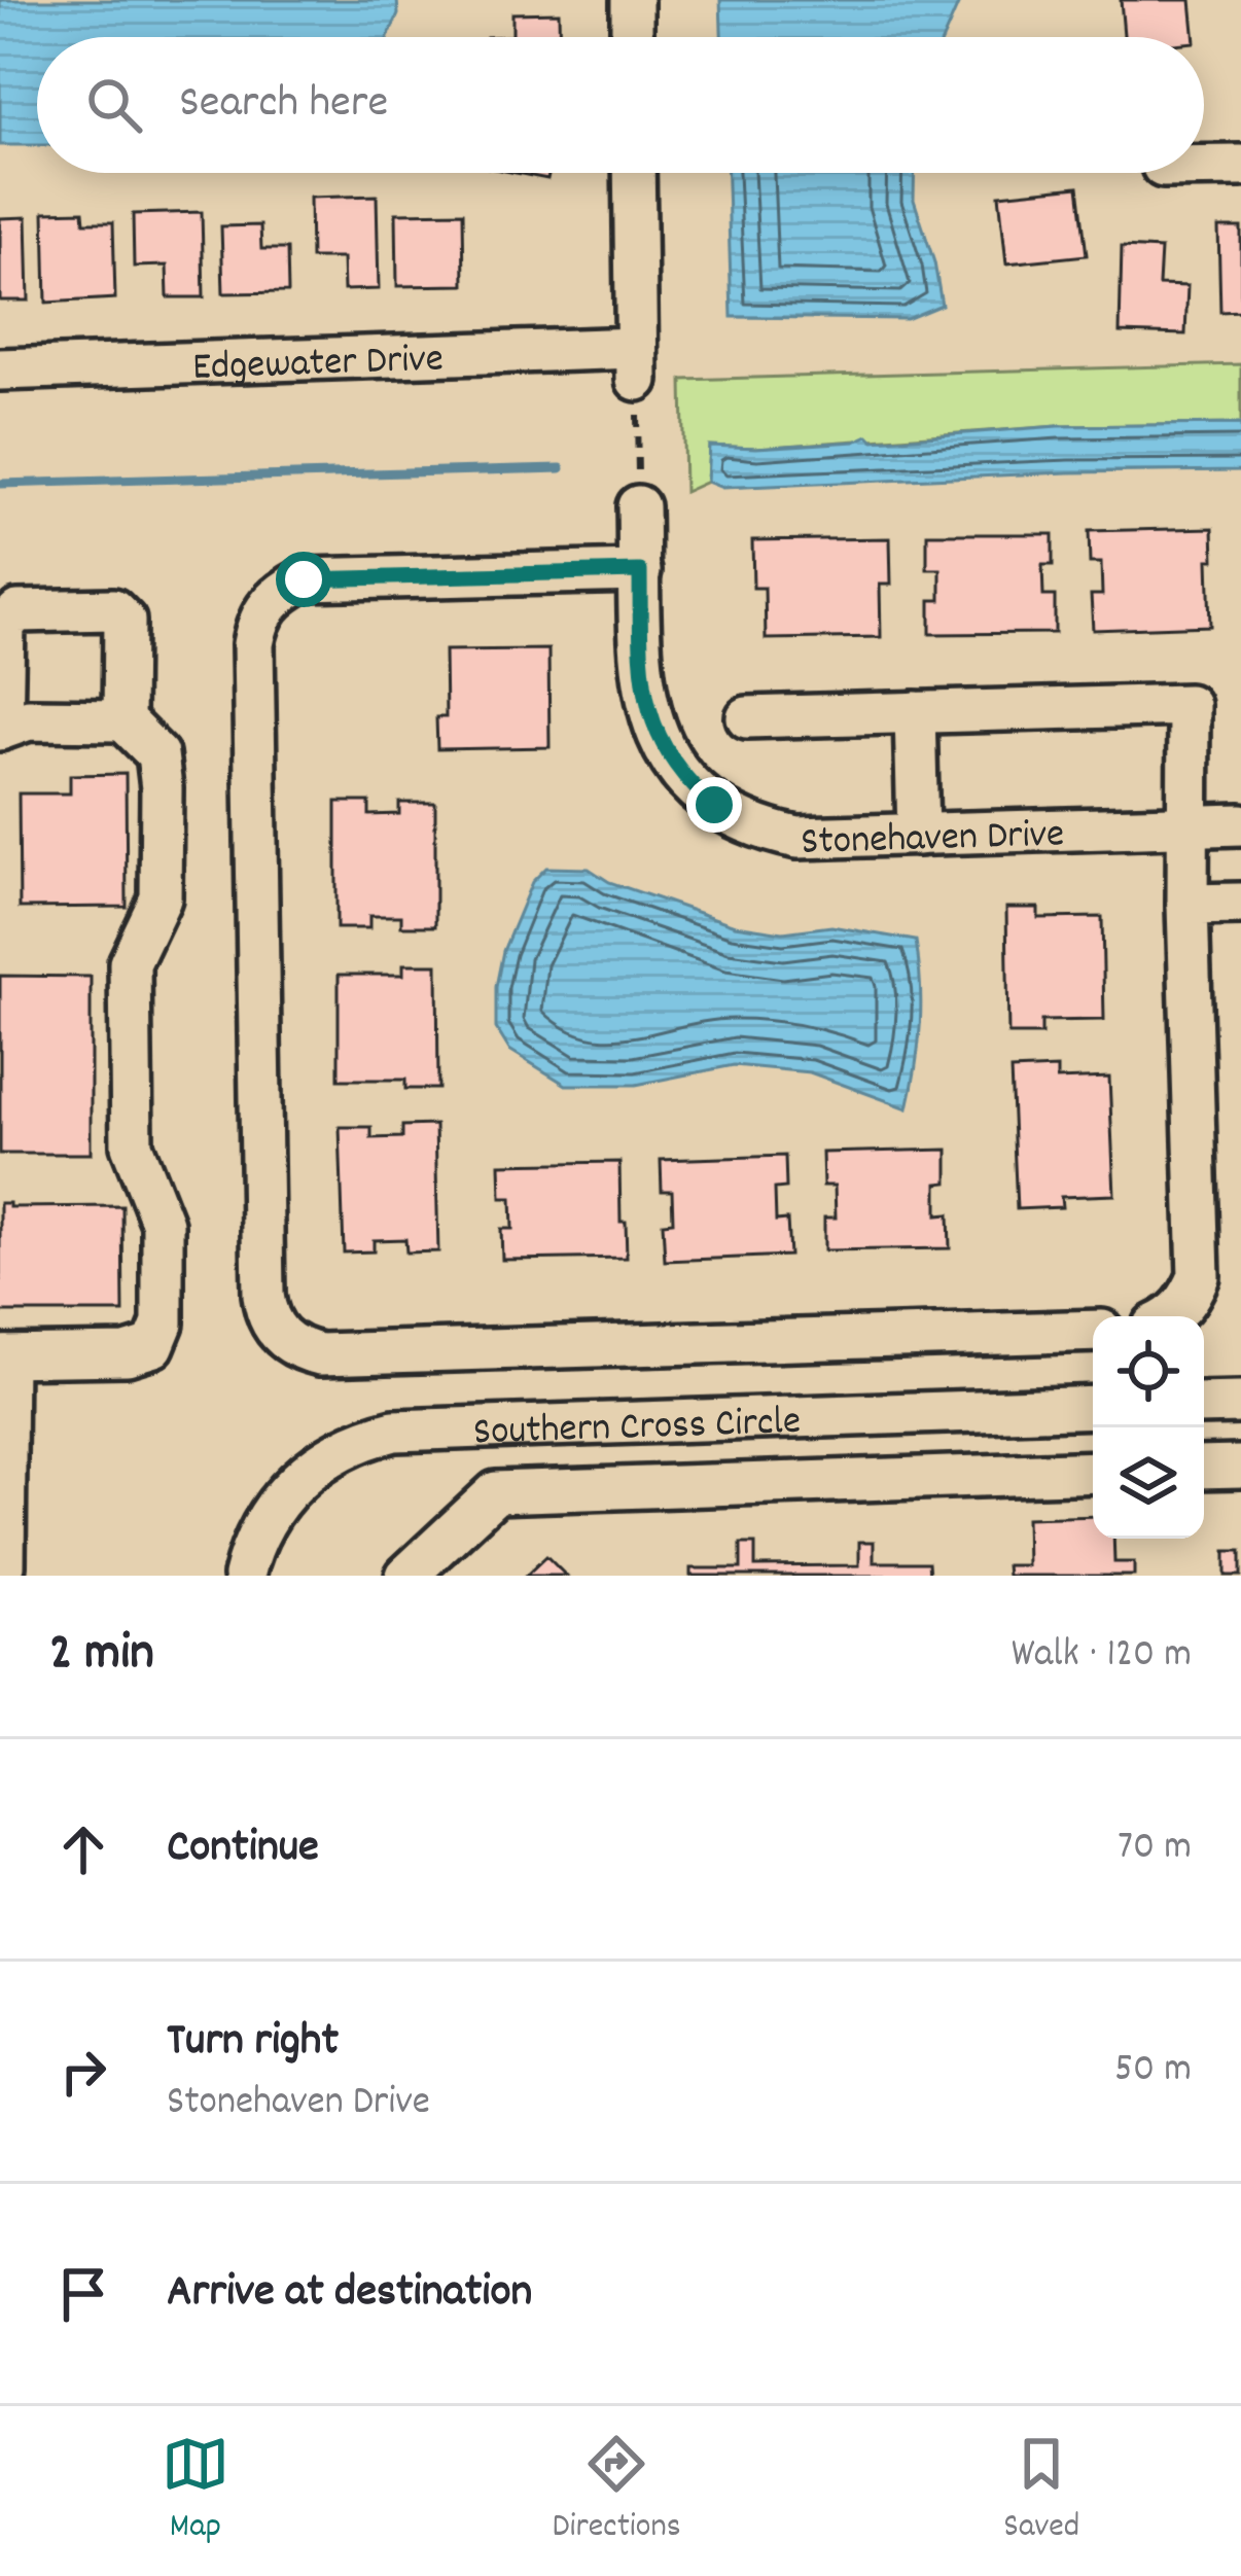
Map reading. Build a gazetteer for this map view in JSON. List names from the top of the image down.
{
  "streets": {
    "street": ["Edgewater Drive", "Stonehaven Drive", "Southern Cross Circle"]
  },
  "page": {
    "search": "Search here",
    "heading": ["2 min", "Walk · 120 m"],
    "list": [
      ["Continue", "70 m"],
      ["Turn right", "Stonehaven Drive", "50 m"],
      "Arrive at destination"
    ],
    "nav": ["Map", "Directions", "Saved"]
  }
}
